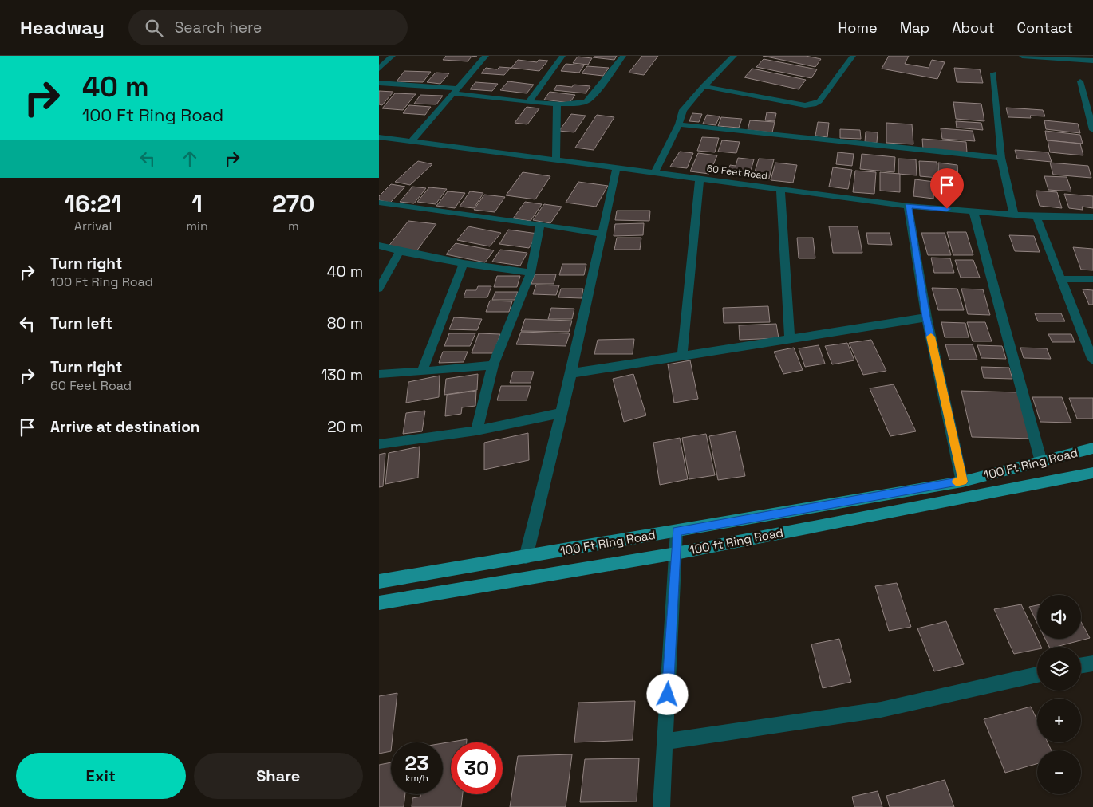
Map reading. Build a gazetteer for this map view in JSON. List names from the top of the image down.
{
  "streets": {
    "main road": ["100 Ft Ring Road", "100 ft Ring Road"],
    "street": ["60 Feet Road"]
  },
  "page": {
    "header": "Headway",
    "search": "Search here",
    "nav": [
      "Home",
      "Map",
      "About",
      "Contact"
    ],
    "turn": ["40 m", "100 Ft Ring Road"],
    "eta": [
      "16:21",
      "Arrival",
      "1",
      "min",
      "270",
      "m"
    ],
    "list": [
      {
        "name": "Turn right",
        "note": "100 Ft Ring Road",
        "value": "40 m"
      },
      {
        "name": "Turn left",
        "value": "80 m"
      },
      {
        "name": "Turn right",
        "note": "60 Feet Road",
        "value": "130 m"
      },
      {
        "name": "Arrive at destination",
        "value": "20 m"
      }
    ],
    "map_buttons": ["+", "−"],
    "speed": "23 km/h",
    "limit": "30",
    "buttons": ["Exit", "Share"]
  }
}
